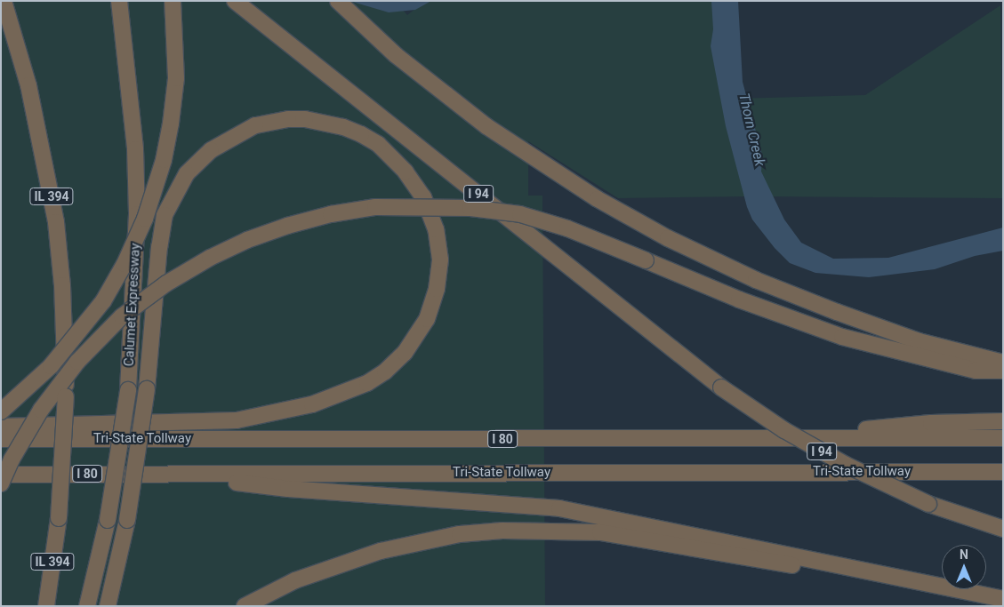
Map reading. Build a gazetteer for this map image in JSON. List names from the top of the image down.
{
  "streets": {
    "highway": [
      "I 94",
      "IL 394",
      "Calumet Expressway",
      "Tri-State Tollway",
      "I 80"
    ]
  },
  "water": ["Thorn Creek"],
  "north": "top"
}
